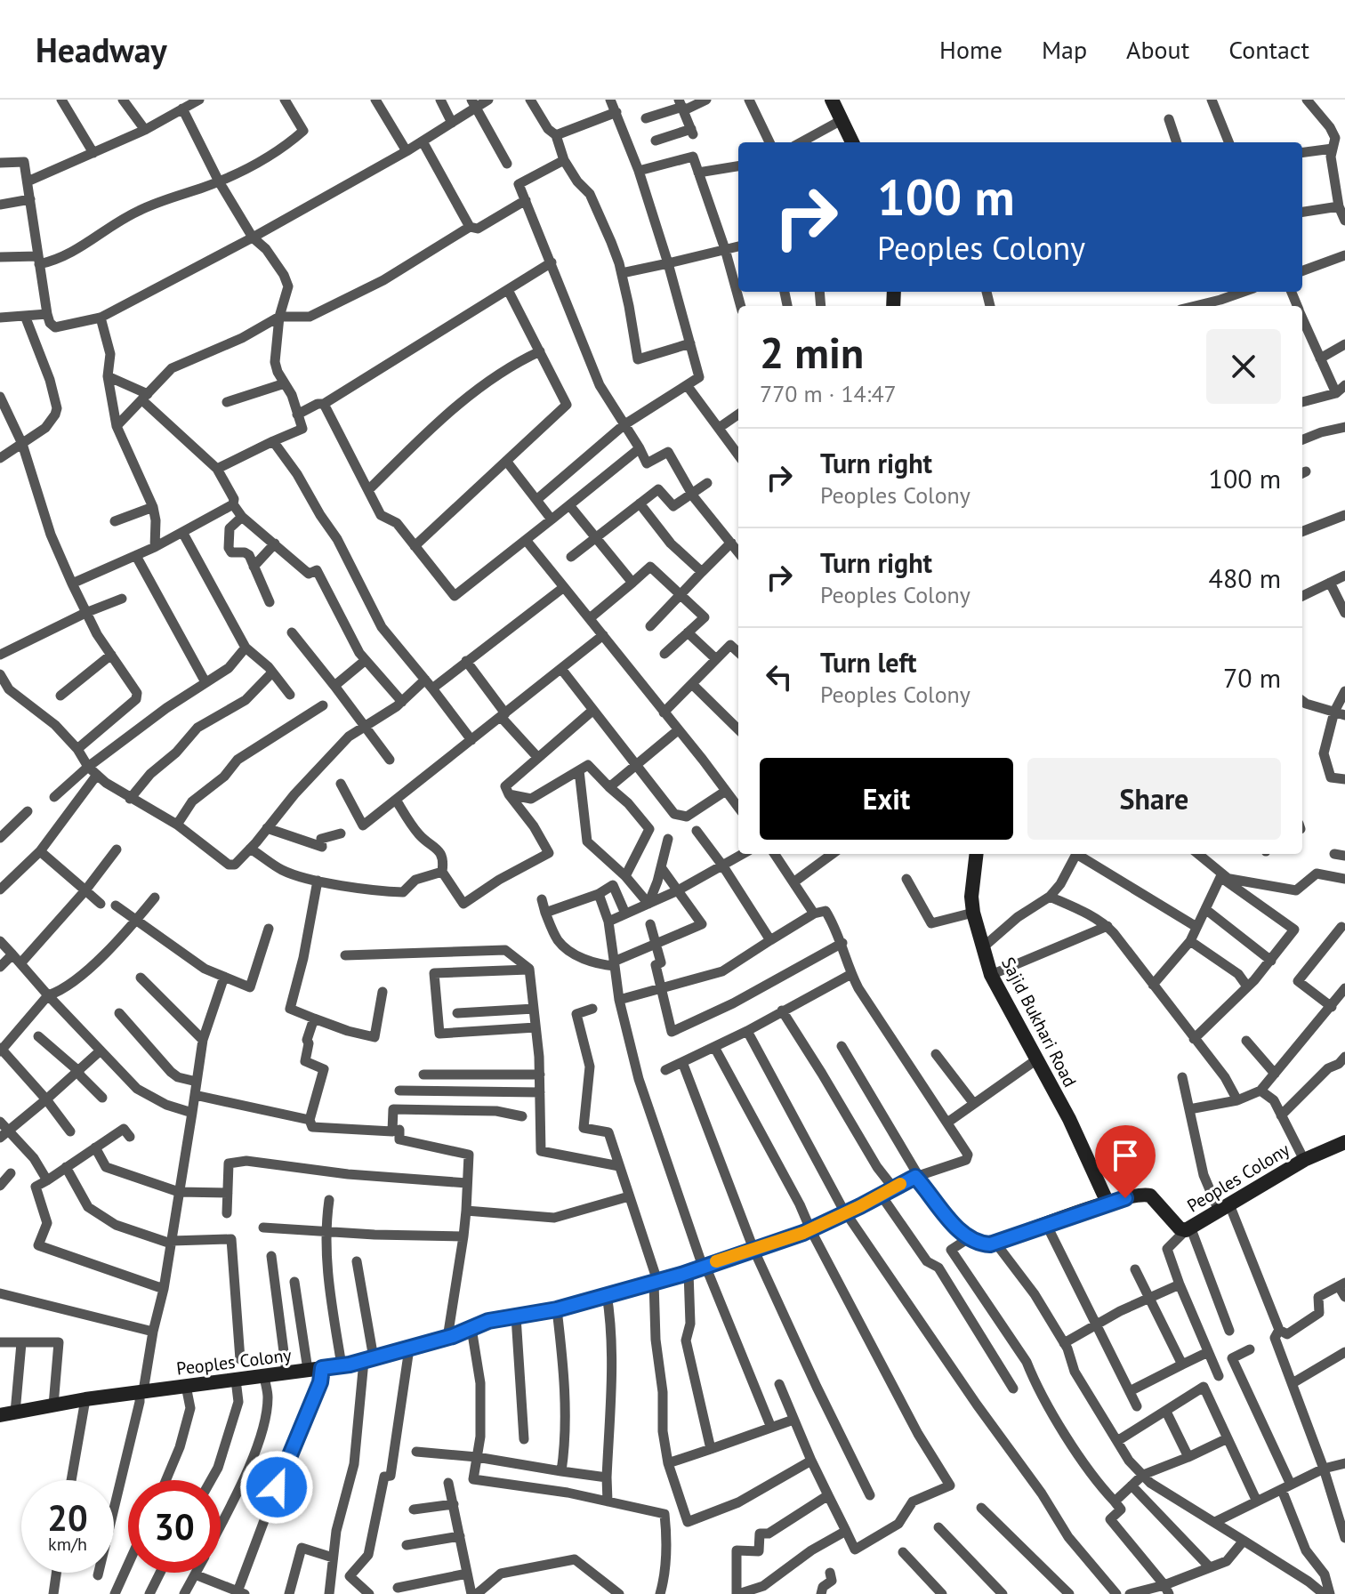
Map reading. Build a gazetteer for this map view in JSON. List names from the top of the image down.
{
  "streets": {
    "street": ["Sajid Bukhari Road", "Peoples Colony"]
  },
  "crossings": [
    ["Sajid Bukhari Road", "Peoples Colony"]
  ],
  "page": {
    "header": "Headway",
    "nav": [
      "Home",
      "Map",
      "About",
      "Contact"
    ],
    "turn": ["100 m", "Peoples Colony"],
    "heading": ["2 min", "770 m · 14:47"],
    "list": [
      {
        "name": "Turn right",
        "note": "Peoples Colony",
        "value": "100 m"
      },
      {
        "name": "Turn right",
        "note": "Peoples Colony",
        "value": "480 m"
      },
      {
        "name": "Turn left",
        "note": "Peoples Colony",
        "value": "70 m"
      }
    ],
    "buttons": ["Exit", "Share"],
    "speed": "20 km/h",
    "limit": "30"
  }
}
